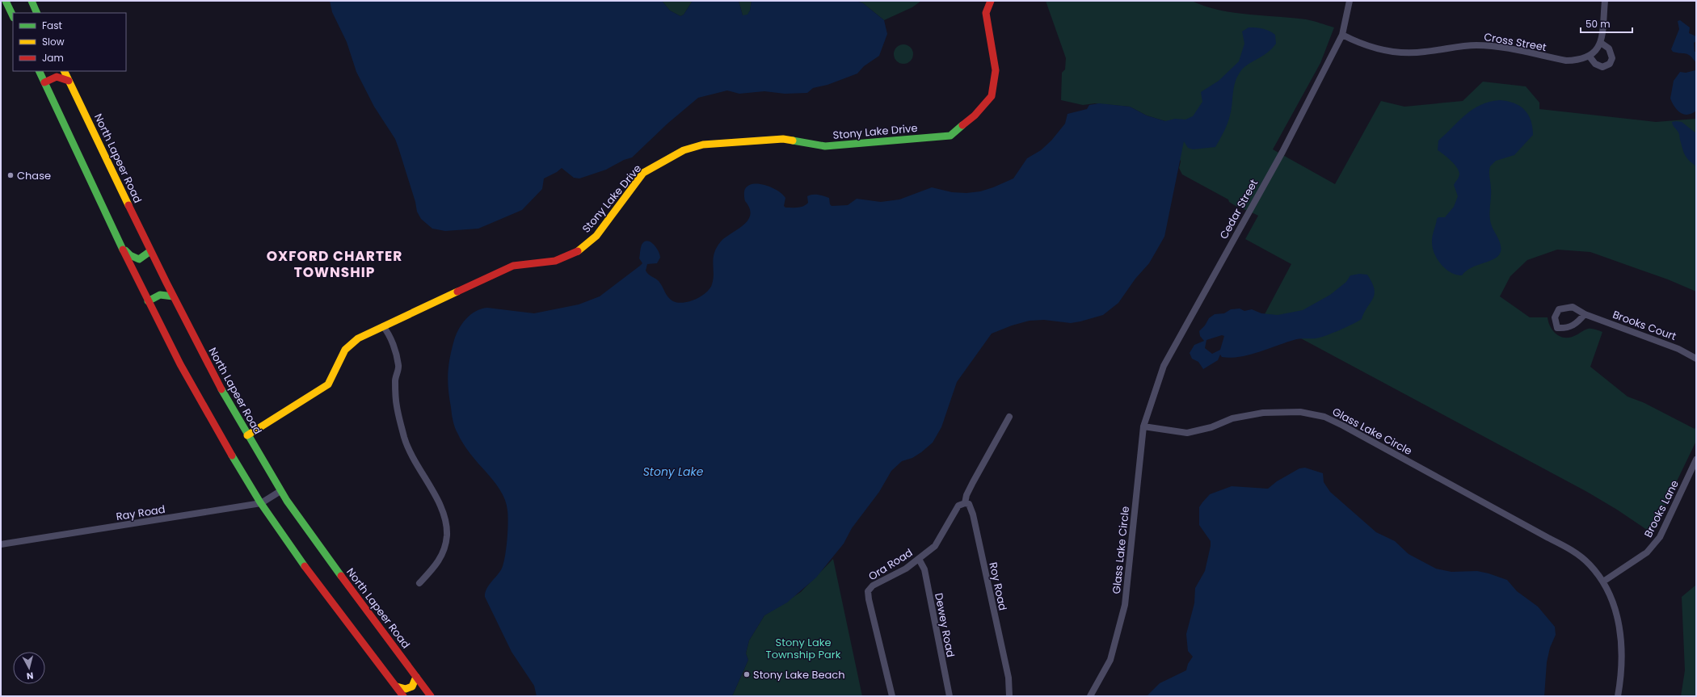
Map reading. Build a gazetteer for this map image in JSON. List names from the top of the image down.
{
  "streets": {
    "main road": ["Stony Lake Drive", "North Lapeer Road"],
    "street": [
      "Cross Street",
      "Cedar Street",
      "Brooks Court",
      "Glass Lake Circle",
      "Brooks Lane",
      "Ray Road",
      "Ora Road",
      "Roy Road",
      "Dewey Road"
    ]
  },
  "crossings": [
    ["Cross Street", "Cedar Street"],
    ["Stony Lake Drive", "North Lapeer Road"],
    ["North Lapeer Road", "Ray Road"],
    ["Cedar Street", "Glass Lake Circle"],
    ["Glass Lake Circle", "Brooks Lane"],
    ["Ora Road", "Roy Road"],
    ["Ora Road", "Dewey Road"]
  ],
  "districts": ["OXFORD CHARTER TOWNSHIP"],
  "water": ["Stony Lake"],
  "parks": ["Stony Lake Township Park"],
  "places": ["Chase", "Stony Lake Beach"],
  "legend": ["Fast", "Slow", "Jam"],
  "scale_bar": "50 m",
  "north": "bottom"
}
